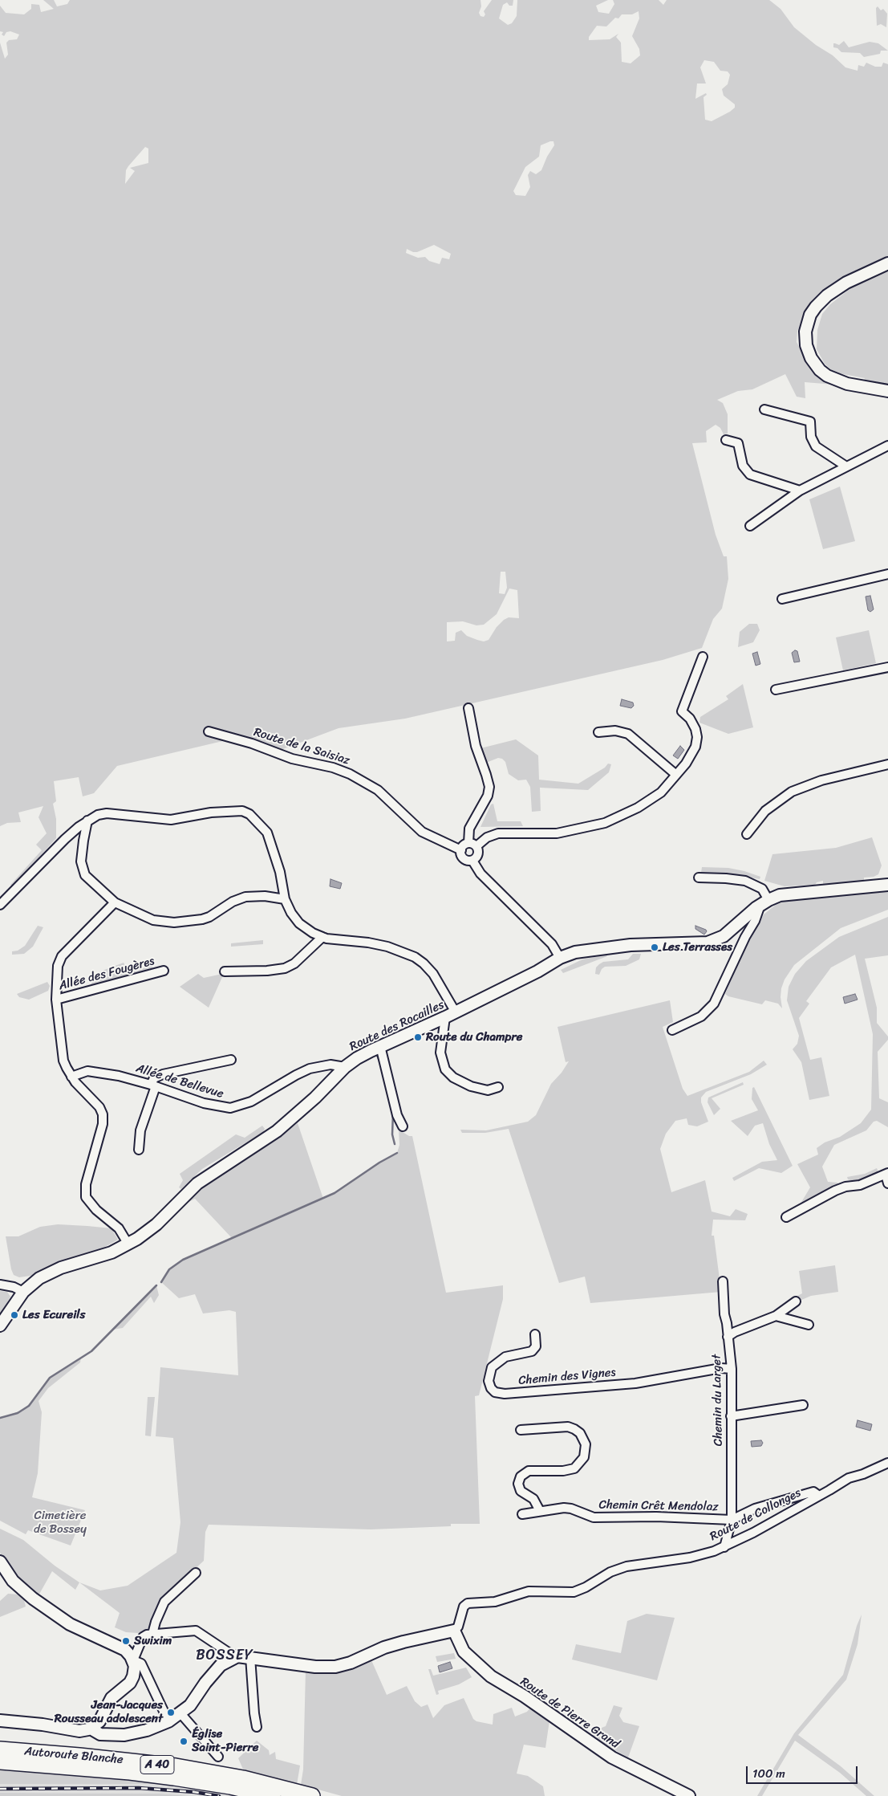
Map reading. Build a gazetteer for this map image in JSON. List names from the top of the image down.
{
  "streets": {
    "highway": ["Autoroute Blanche", "A 40"],
    "street": [
      "Route de la Saisiaz",
      "Allée des Fougères",
      "Route des Rocailles",
      "Allée de Bellevue",
      "Chemin des Vignes",
      "Chemin du Larget",
      "Chemin Crêt Mendolaz",
      "Route de Collonges",
      "Route de Pierre Grand"
    ]
  },
  "crossings": [
    ["Route des Rocailles", "Allée de Bellevue"],
    ["Chemin des Vignes", "Chemin du Larget"],
    ["Chemin du Larget", "Chemin Crêt Mendolaz"],
    ["Chemin du Larget", "Route de Collonges"],
    ["Route de Collonges", "Route de Pierre Grand"]
  ],
  "districts": ["BOSSEY"],
  "parks": ["Cimetière de Bossey"],
  "places": [
    "Les Terrasses",
    "Route du Champre",
    "Les Ecureils",
    "Swixim",
    "Jean-Jacques Rousseau adolescent",
    "Église Saint-Pierre"
  ],
  "scale_bar": "100 m"
}
